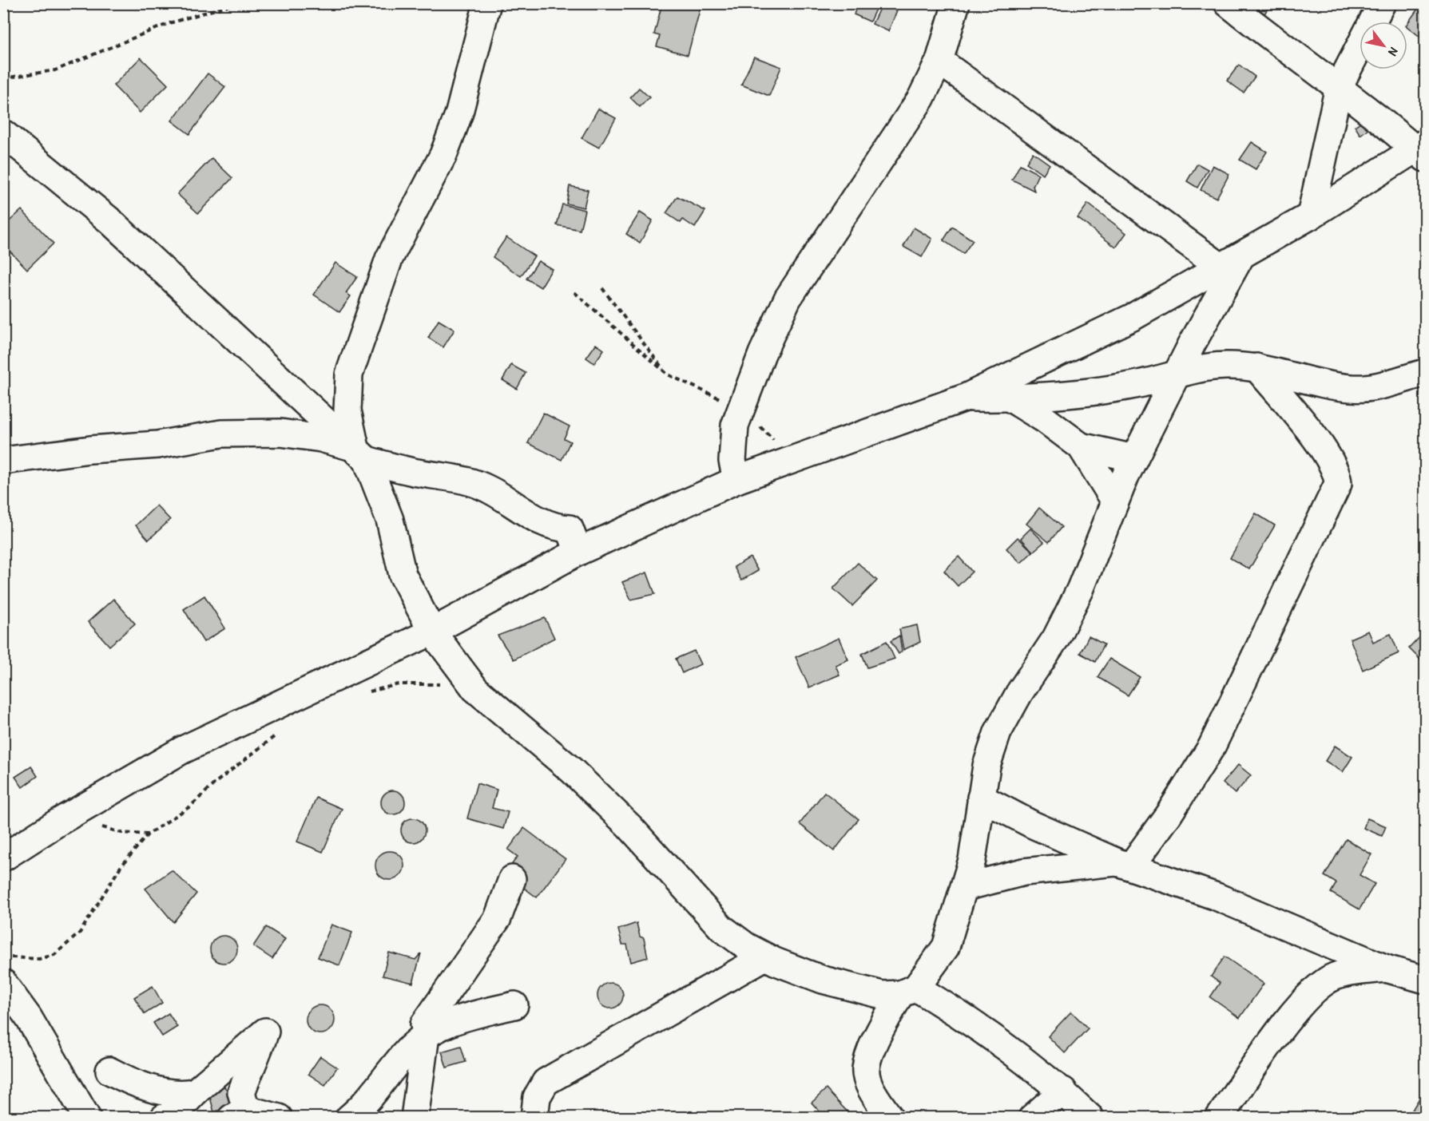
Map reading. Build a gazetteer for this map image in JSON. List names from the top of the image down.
{
  "north": "bottom right"
}
